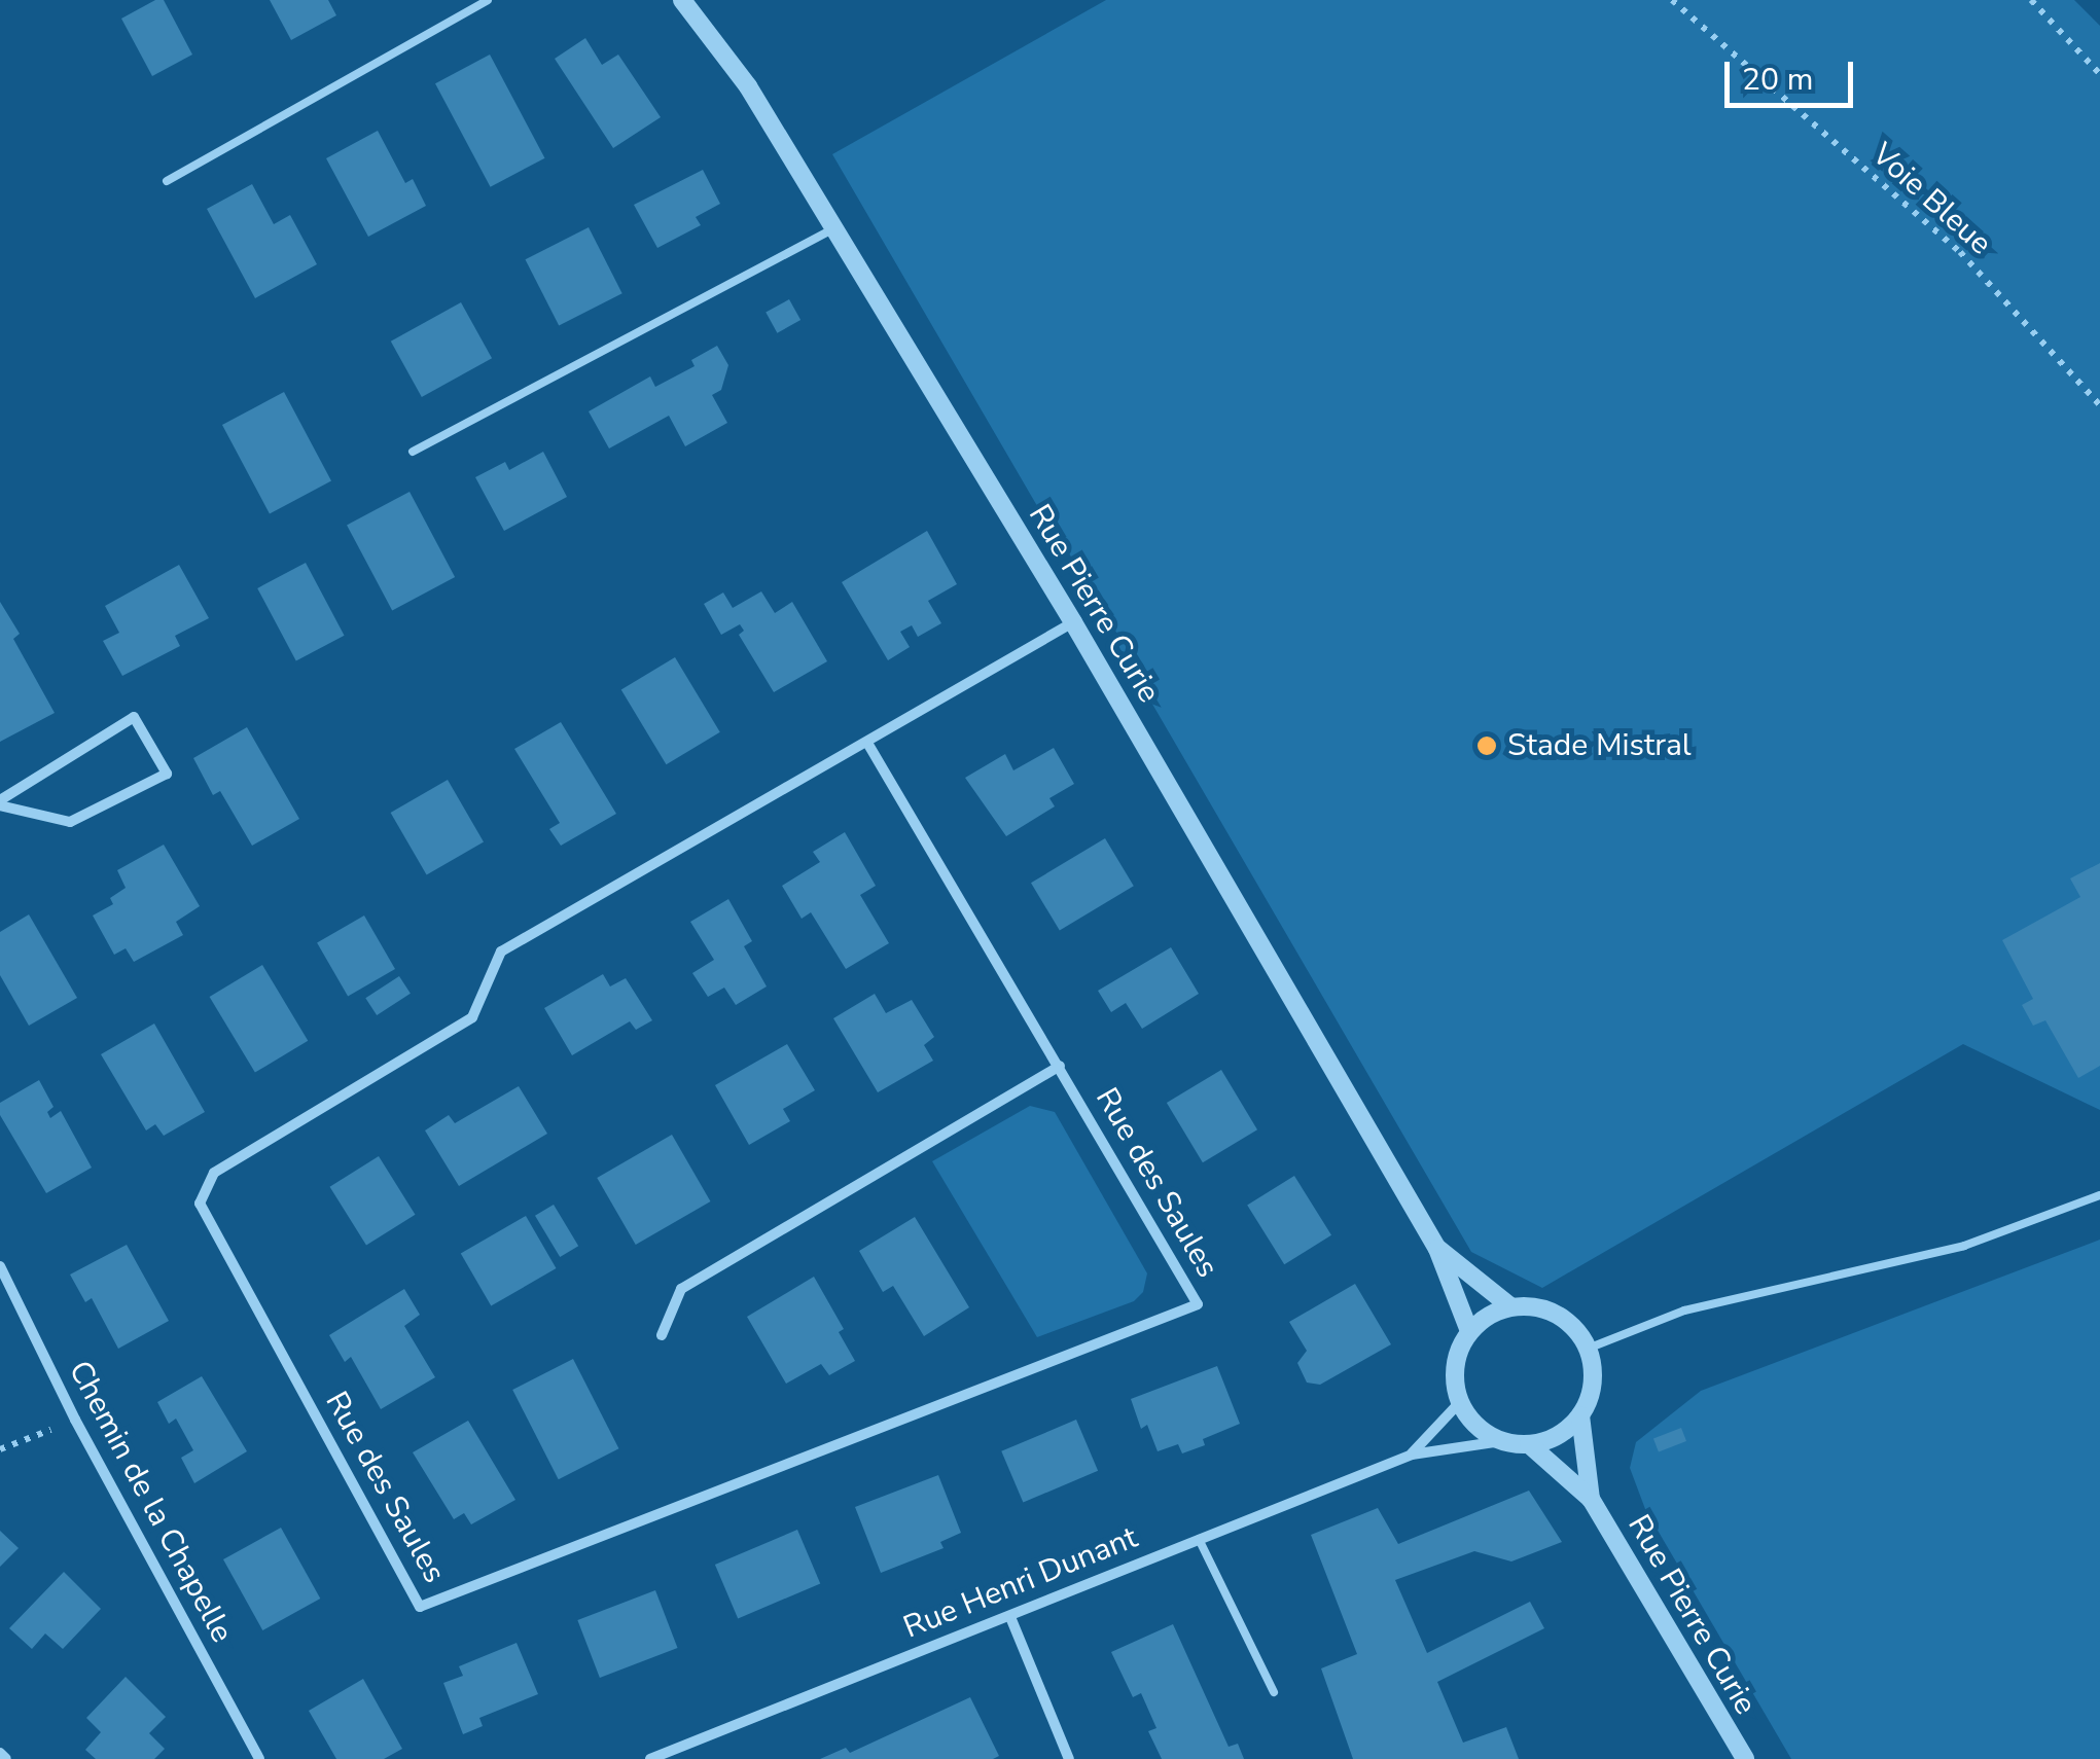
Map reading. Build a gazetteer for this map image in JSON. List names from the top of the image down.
{
  "streets": {
    "street": [
      "Rue Pierre Curie",
      "Rue des Saules",
      "Chemin de la Chapelle",
      "Rue Henri Dunant"
    ],
    "path": ["Voie Bleue"]
  },
  "crossings": [
    ["Rue Pierre Curie", "Rue des Saules"],
    ["Rue Pierre Curie", "Rue Henri Dunant"]
  ],
  "places": ["Stade Mistral"],
  "scale_bar": "20 m"
}
